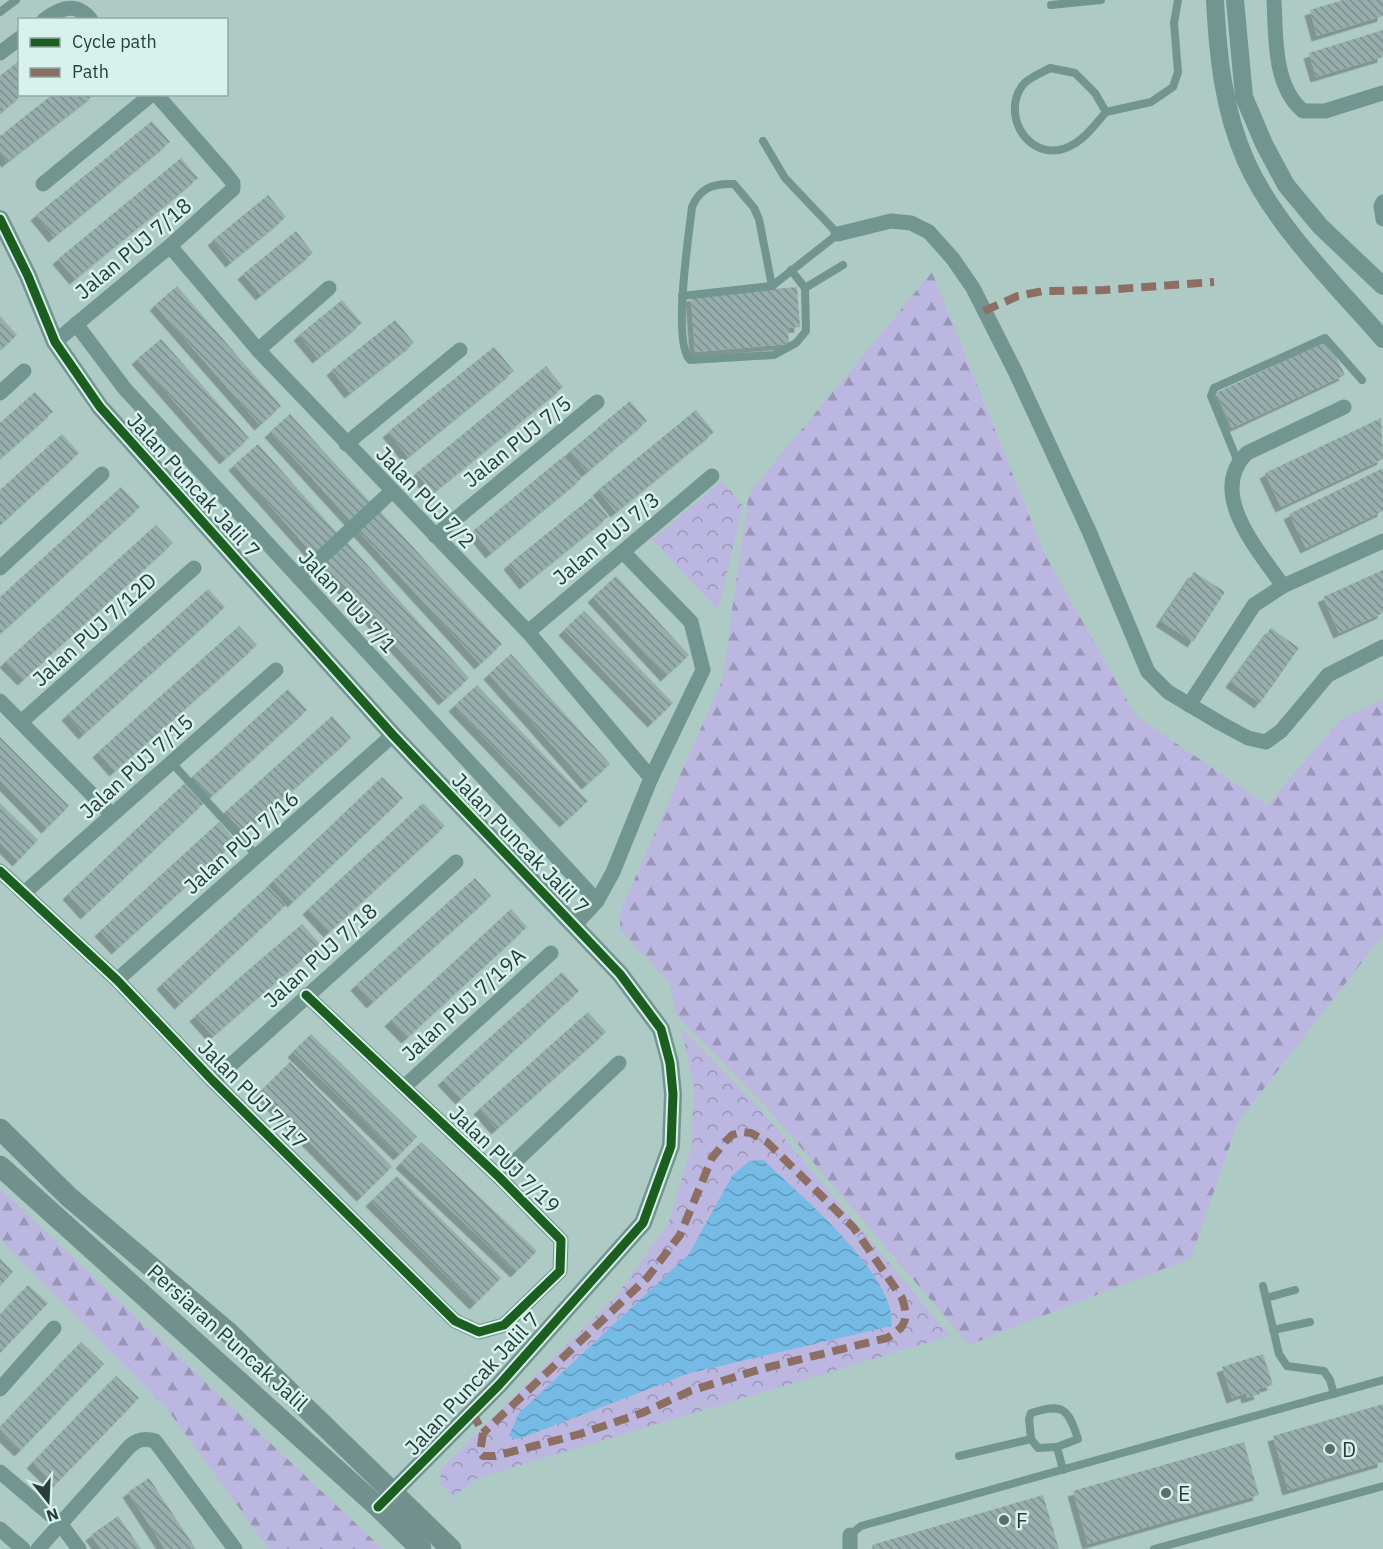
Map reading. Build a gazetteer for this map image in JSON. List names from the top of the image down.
{
  "streets": {
    "main road": ["Persiaran Puncak Jalil"],
    "street": [
      "Jalan PUJ 7/18",
      "Jalan PUJ 7/5",
      "Jalan Puncak Jalil 7",
      "Jalan PUJ 7/2",
      "Jalan PUJ 7/3",
      "Jalan PUJ 7/1",
      "Jalan PUJ 7/12D",
      "Jalan PUJ 7/15",
      "Jalan PUJ 7/16",
      "Jalan PUJ 7/19A",
      "Jalan PUJ 7/17",
      "Jalan PUJ 7/19"
    ]
  },
  "crossings": [
    ["Jalan PUJ 7/18", "Jalan Puncak Jalil 7"],
    ["Jalan PUJ 7/18", "Jalan PUJ 7/2"],
    ["Jalan PUJ 7/18", "Jalan PUJ 7/1"],
    ["Jalan PUJ 7/18", "Jalan PUJ 7/17"],
    ["Jalan PUJ 7/18", "Jalan PUJ 7/19"],
    ["Jalan PUJ 7/5", "Jalan PUJ 7/2"],
    ["Jalan Puncak Jalil 7", "Jalan PUJ 7/16"],
    ["Jalan Puncak Jalil 7", "Persiaran Puncak Jalil"],
    ["Jalan PUJ 7/2", "Jalan PUJ 7/3"],
    ["Jalan PUJ 7/15", "Jalan PUJ 7/17"],
    ["Jalan PUJ 7/16", "Jalan PUJ 7/17"],
    ["Jalan PUJ 7/19A", "Jalan PUJ 7/19"],
    ["Jalan PUJ 7/17", "Jalan PUJ 7/19"]
  ],
  "places": ["D", "E", "F"],
  "legend": ["Cycle path", "Path"],
  "north": "bottom"
}
